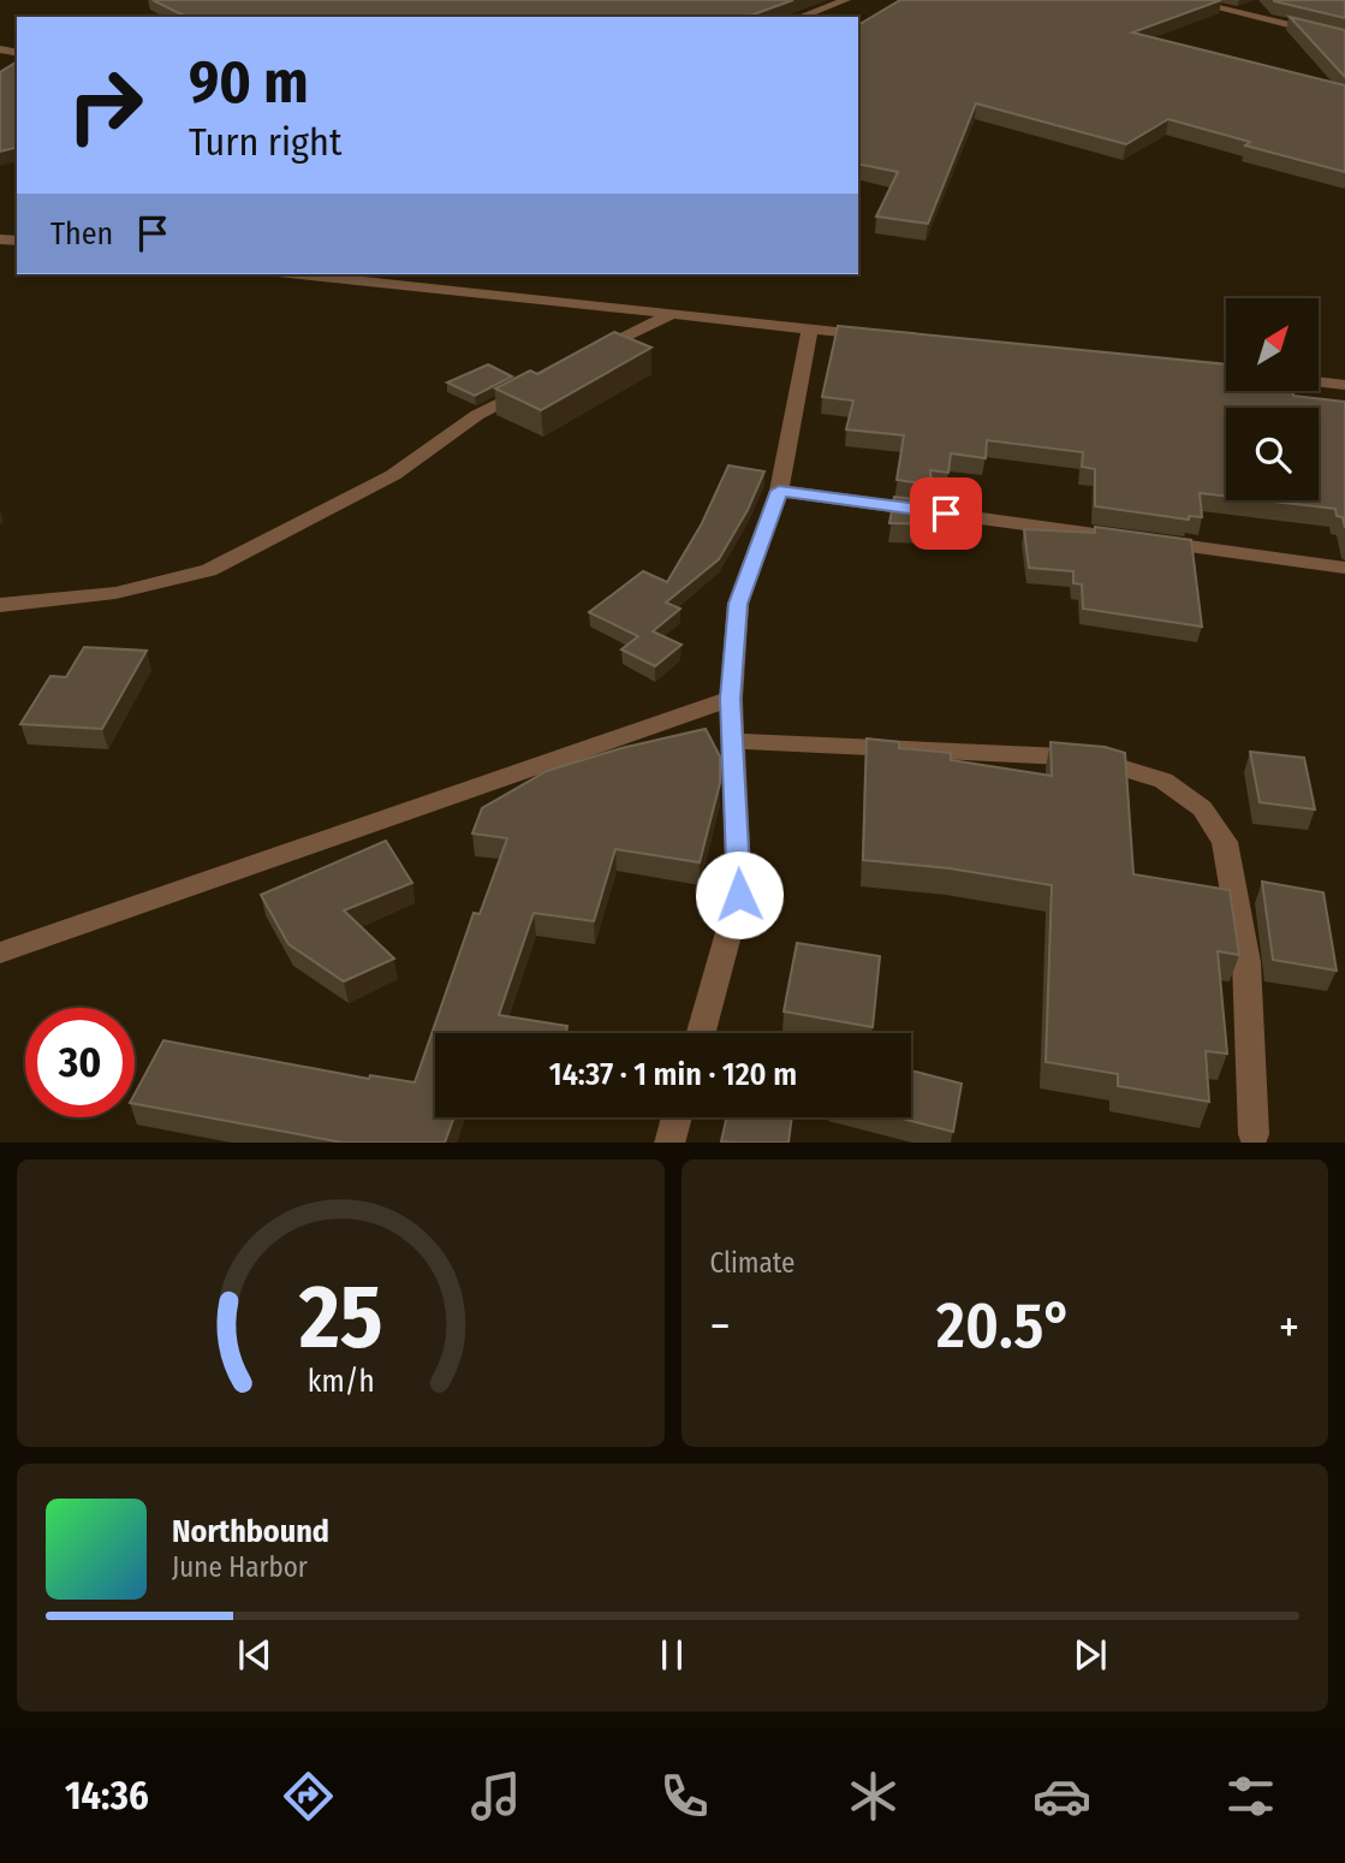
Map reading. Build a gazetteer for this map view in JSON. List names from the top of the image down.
{
  "north": "top right",
  "page": {
    "turn": ["90 m", "Turn right"],
    "then": "Then",
    "limit": "30",
    "trip": "14:37 · 1 min · 120 m",
    "tile": "Climate",
    "heat": ["−", "20.5°", "+"],
    "song": ["Northbound", "June Harbor"],
    "tabs": "14:36",
    "gauge": ["25", "km/h"]
  }
}
